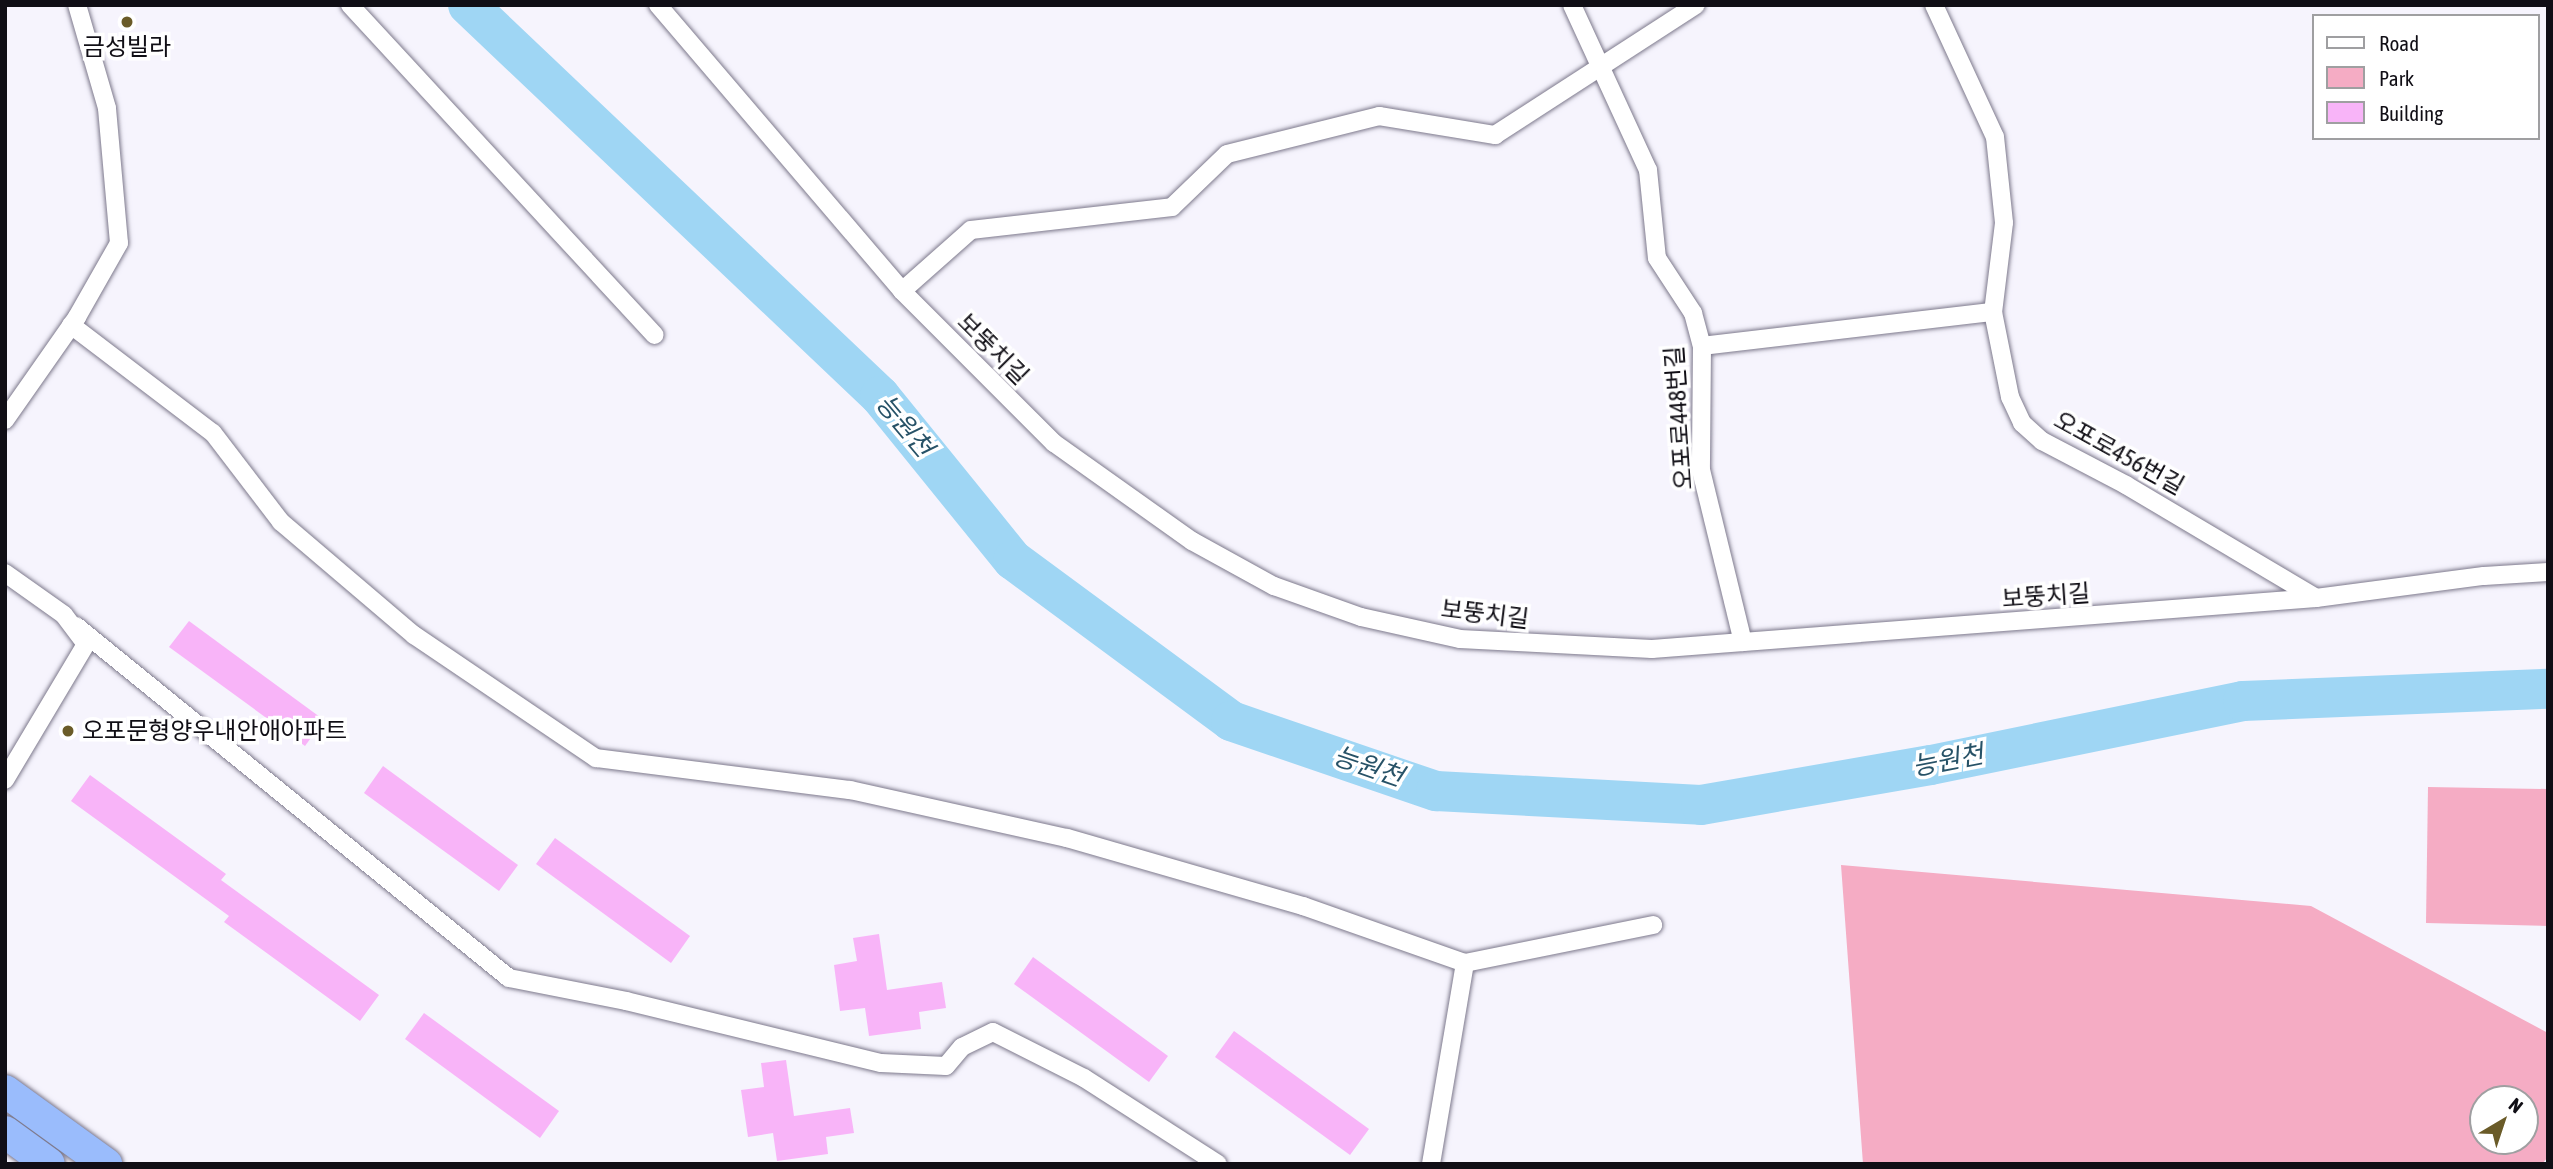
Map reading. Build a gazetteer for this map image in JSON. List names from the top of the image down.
{
  "streets": {
    "street": ["보뚱치길", "오포로448번길", "오포로456번길"]
  },
  "crossings": [
    ["보뚱치길", "오포로448번길"],
    ["보뚱치길", "오포로456번길"]
  ],
  "water": ["능원천"],
  "places": ["금성빌라", "오포문형양우내안애아파트"],
  "legend": ["Road", "Park", "Building"],
  "north": "top right"
}
